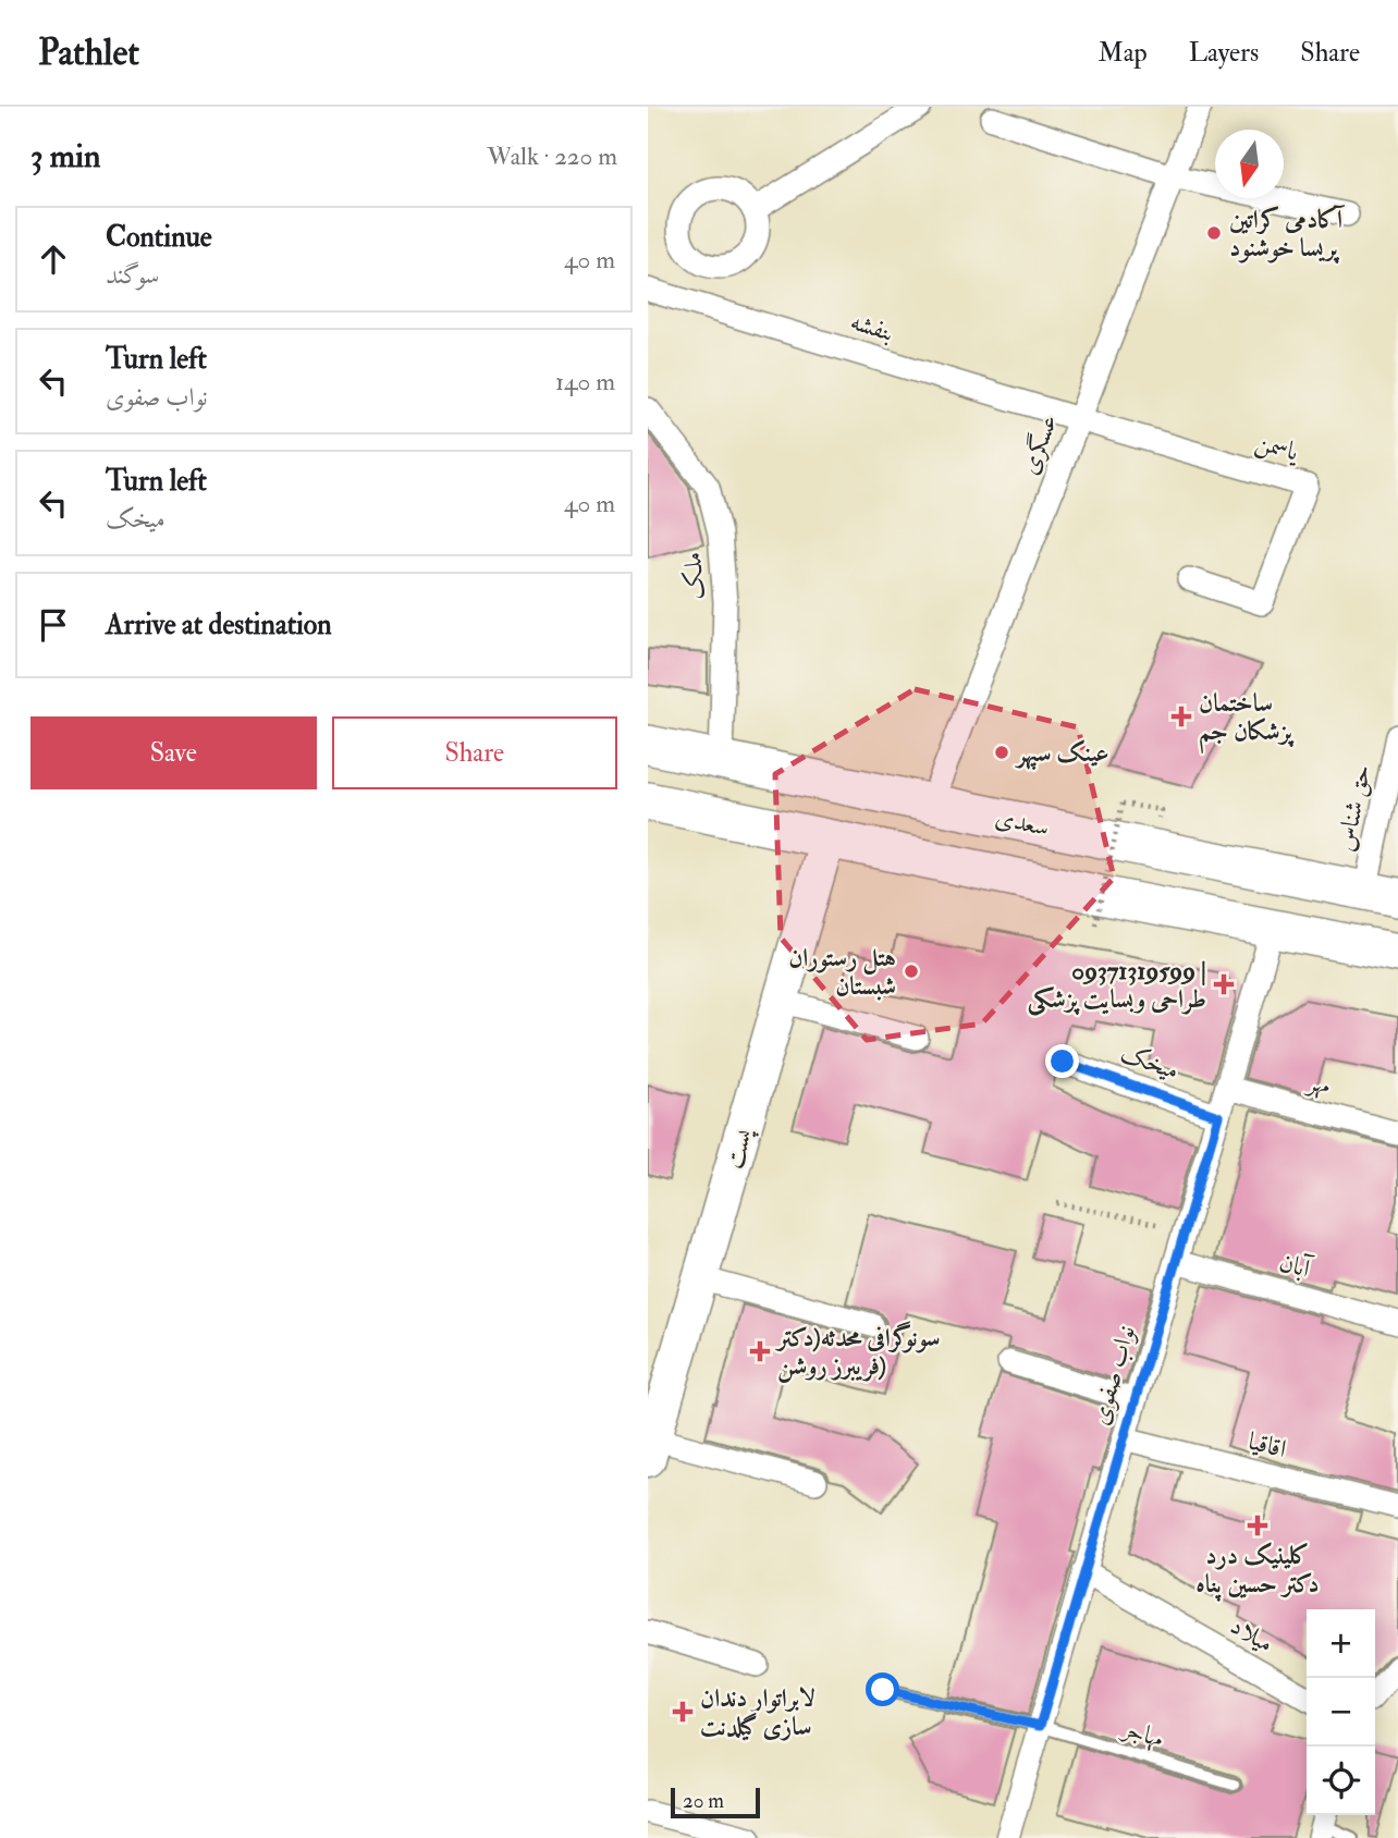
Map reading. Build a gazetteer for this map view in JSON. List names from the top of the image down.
{
  "streets": {
    "main road": ["سعدی"],
    "street": [
      "بنفشه",
      "عسگری",
      "یاسمن",
      "ملک",
      "حق شناس",
      "میخک",
      "مهر",
      "پست",
      "آبان",
      "نواب صفوی",
      "اقاقیا",
      "میلاد"
    ],
    "lane": ["مهاجر"]
  },
  "crossings": [
    ["بنفشه", "عسگری"],
    ["بنفشه", "یاسمن"],
    ["عسگری", "یاسمن"],
    ["عسگری", "سعدی"],
    ["ملک", "سعدی"],
    ["حق شناس", "سعدی"],
    ["میخک", "نواب صفوی"],
    ["مهر", "نواب صفوی"],
    ["آبان", "نواب صفوی"],
    ["نواب صفوی", "اقاقیا"],
    ["نواب صفوی", "میلاد"],
    ["نواب صفوی", "مهاجر"]
  ],
  "places": {
    "other": ["آکادمی کراتین پریسا خوشنود", "عینک سپهر", "هتل رستوران شبستان"],
    "health": [
      "ساختمان پزشکان جم",
      "09371319599 | طراحی وبسایت پزشکی",
      "سونوگرافی محدثه(دکتر فریبرز روشن)",
      "کلینیک درد دکتر حسین پناه",
      "لابراتوار دندان سازی گیلدنت"
    ]
  },
  "scale_bar": "20 m",
  "north": "bottom",
  "page": {
    "header": "Pathlet",
    "nav": ["Map", "Layers", "Share"],
    "heading": ["3 min", "Walk · 220 m"],
    "list": [
      ["Continue", "سوگند", "40 m"],
      ["Turn left", "نواب صفوی", "140 m"],
      ["Turn left", "میخک", "40 m"],
      "Arrive at destination"
    ],
    "buttons": ["Save", "Share"],
    "map_buttons": ["+", "−"],
    "scale": "20 m"
  }
}
